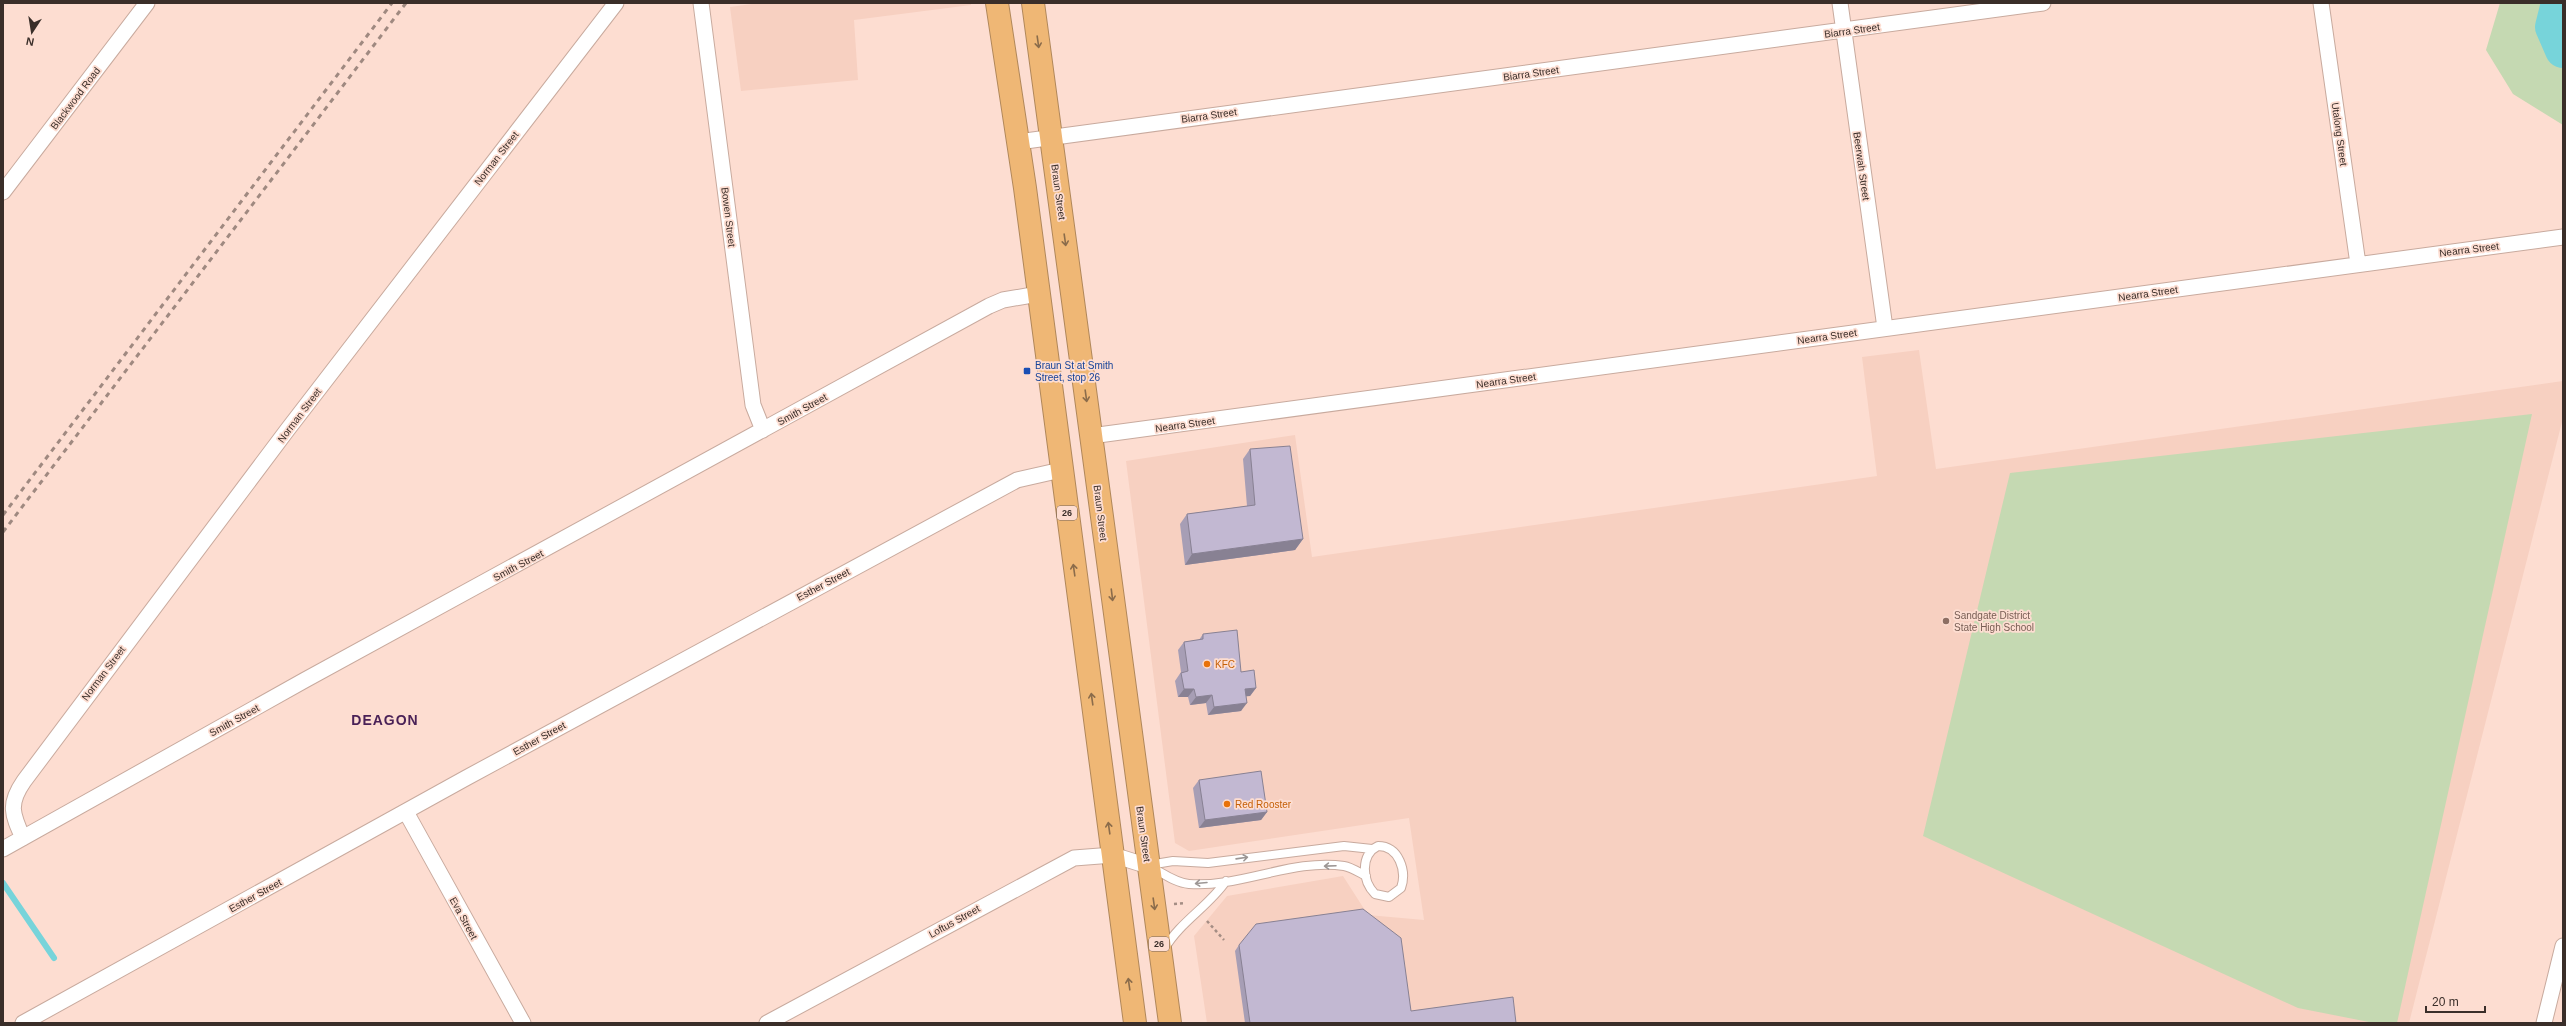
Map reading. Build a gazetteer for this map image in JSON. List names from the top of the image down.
{
  "streets": {
    "highway": ["Braun Street", "26"],
    "street": [
      "Biarra Street",
      "Blackwood Road",
      "Utalong Street",
      "Norman Street",
      "Beerwah Street",
      "Bowen Street",
      "Nearra Street",
      "Smith Street",
      "Esther Street",
      "Eva Street",
      "Loftus Street"
    ]
  },
  "crossings": [
    ["Biarra Street", "Beerwah Street"],
    ["Biarra Street", "Braun Street"],
    ["Biarra Street", "26"],
    ["Utalong Street", "Nearra Street"],
    ["Norman Street", "Smith Street"],
    ["Beerwah Street", "Nearra Street"],
    ["Braun Street", "Nearra Street"],
    ["Braun Street", "Loftus Street"],
    ["Bowen Street", "Smith Street"],
    ["Smith Street", "26"],
    ["26", "Esther Street"],
    ["26", "Loftus Street"],
    ["Esther Street", "Eva Street"]
  ],
  "districts": ["DEAGON"],
  "places": {
    "transit": ["Braun St at Smith Street, stop 26"],
    "other": ["Sandgate District State High School", "KFC", "Red Rooster"]
  },
  "scale_bar": "20 m",
  "north": "bottom"
}
